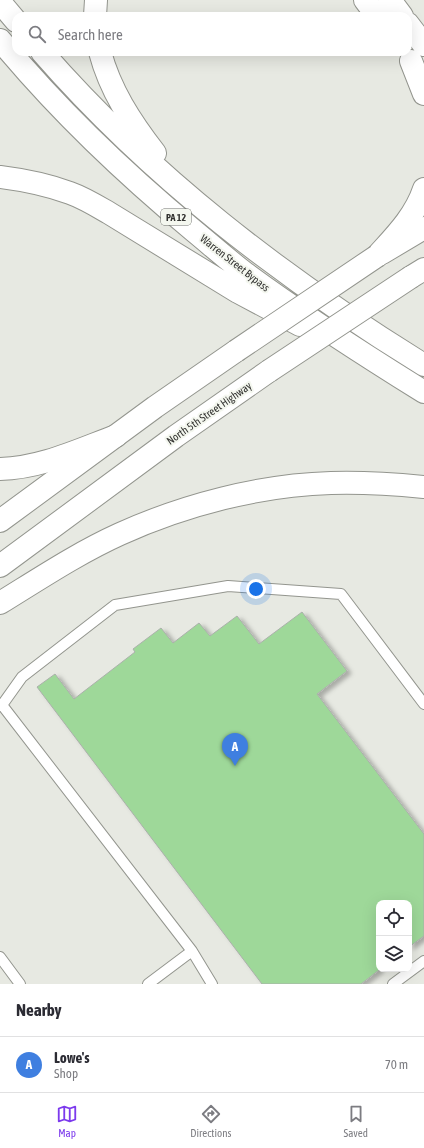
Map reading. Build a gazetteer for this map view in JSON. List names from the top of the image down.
{
  "streets": {
    "main road": ["PA 12", "Warren Street Bypass", "North 5th Street Highway"]
  },
  "page": {
    "search": "Search here",
    "pins": "A",
    "heading": "Nearby",
    "list": [
      {
        "mark": "A",
        "name": "Lowe's",
        "note": "Shop",
        "value": "70 m"
      }
    ],
    "nav": ["Map", "Directions", "Saved"]
  }
}
